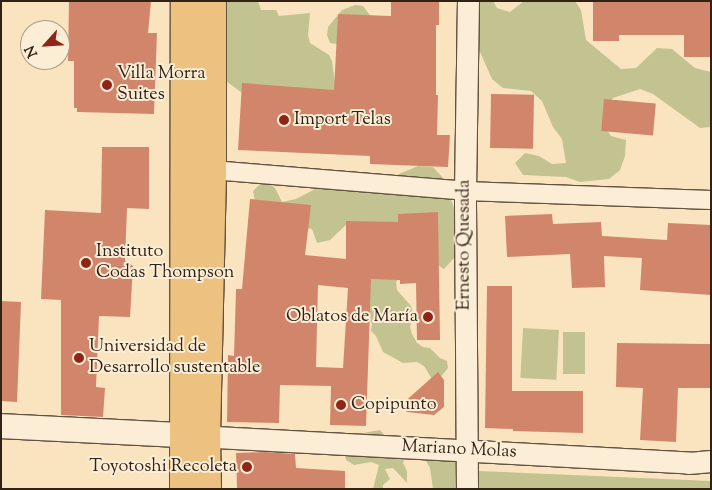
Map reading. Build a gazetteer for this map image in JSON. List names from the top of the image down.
{
  "streets": {
    "street": ["Ernesto Quesada", "Mariano Molas"]
  },
  "crossings": [
    ["Ernesto Quesada", "Mariano Molas"]
  ],
  "places": [
    "Villa Morra Suites",
    "Import Telas",
    "Instituto Codas Thompson",
    "Oblatos de María",
    "Universidad de Desarrollo sustentable",
    "Copipunto",
    "Toyotoshi Recoleta"
  ],
  "north": "bottom left"
}
